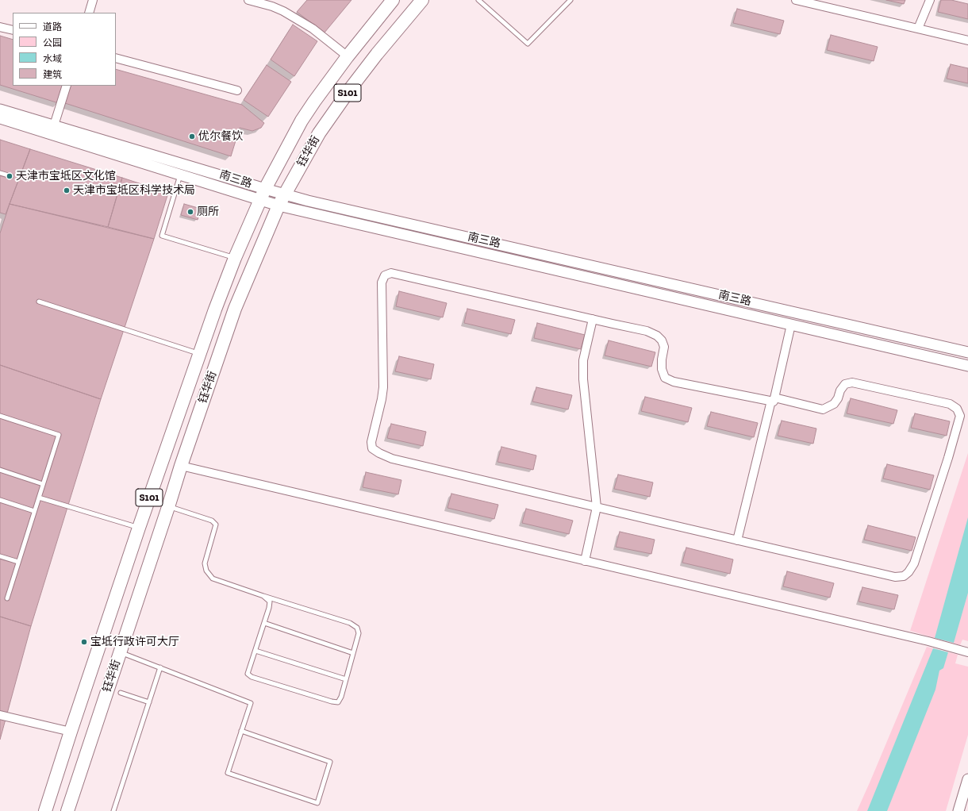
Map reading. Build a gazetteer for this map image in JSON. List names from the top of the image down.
{
  "streets": {
    "main road": ["S101", "钰华街"],
    "street": ["南三路"]
  },
  "crossings": [
    ["钰华街", "南三路"]
  ],
  "places": [
    "优尔餐饮",
    "天津市宝坻区文化馆",
    "天津市宝坻区科学技术局",
    "厕所",
    "宝坻行政许可大厅"
  ],
  "legend": [
    "道路",
    "公园",
    "水域",
    "建筑"
  ]
}
